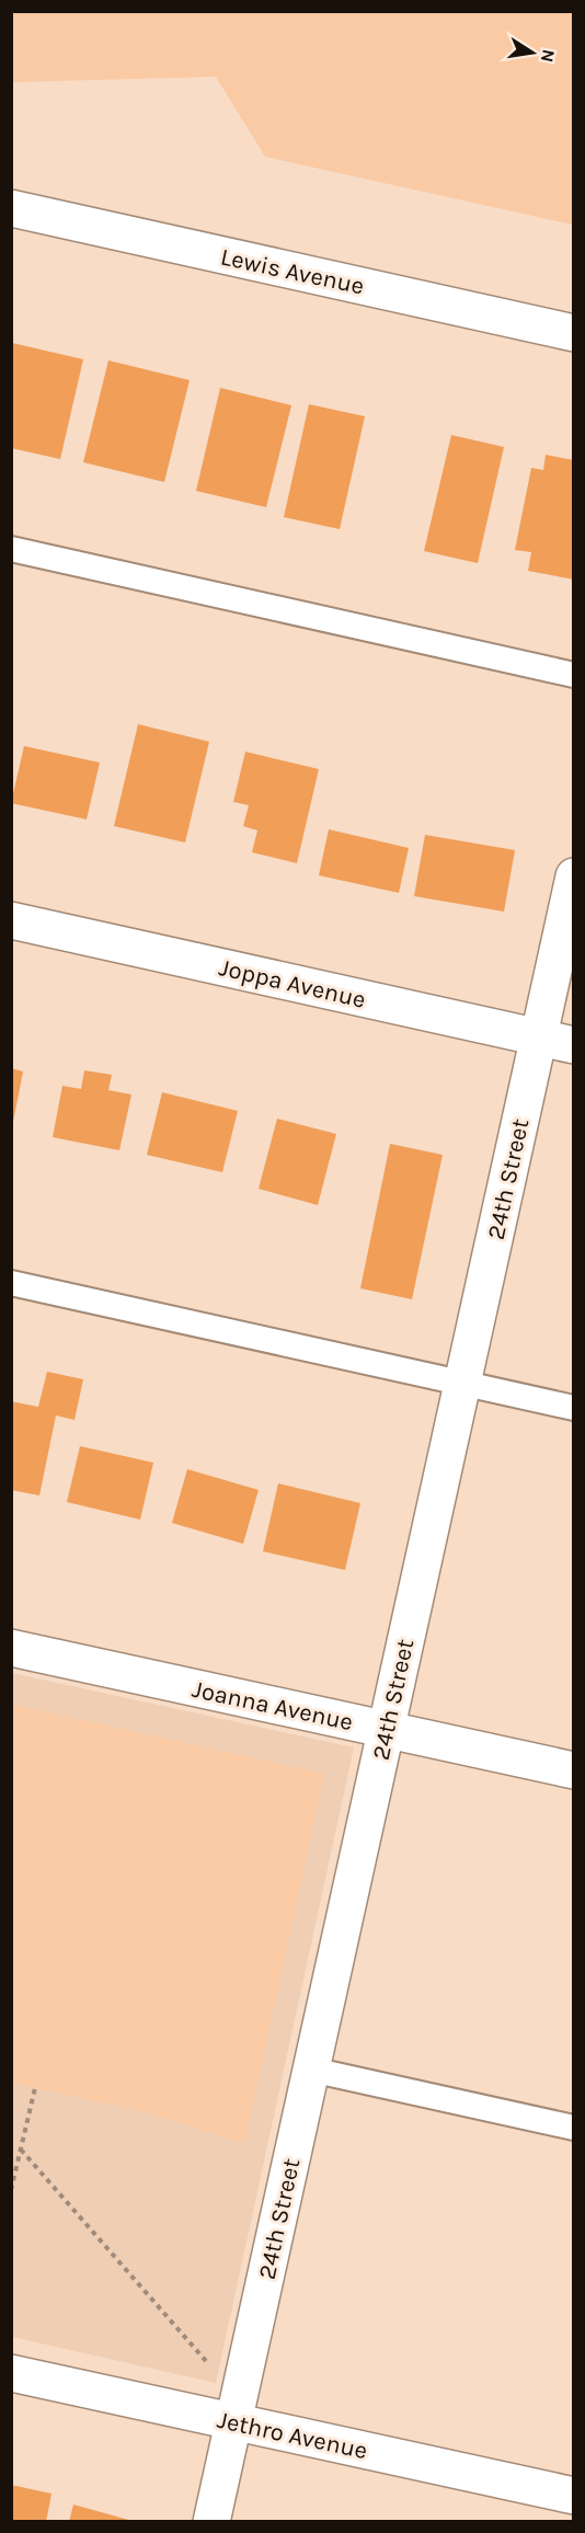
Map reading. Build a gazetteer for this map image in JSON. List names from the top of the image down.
{
  "streets": {
    "street": [
      "Lewis Avenue",
      "Joppa Avenue",
      "24th Street",
      "Joanna Avenue",
      "Jethro Avenue"
    ]
  },
  "crossings": [
    ["Joppa Avenue", "24th Street"],
    ["24th Street", "Joanna Avenue"],
    ["24th Street", "Jethro Avenue"]
  ],
  "north": "right"
}
